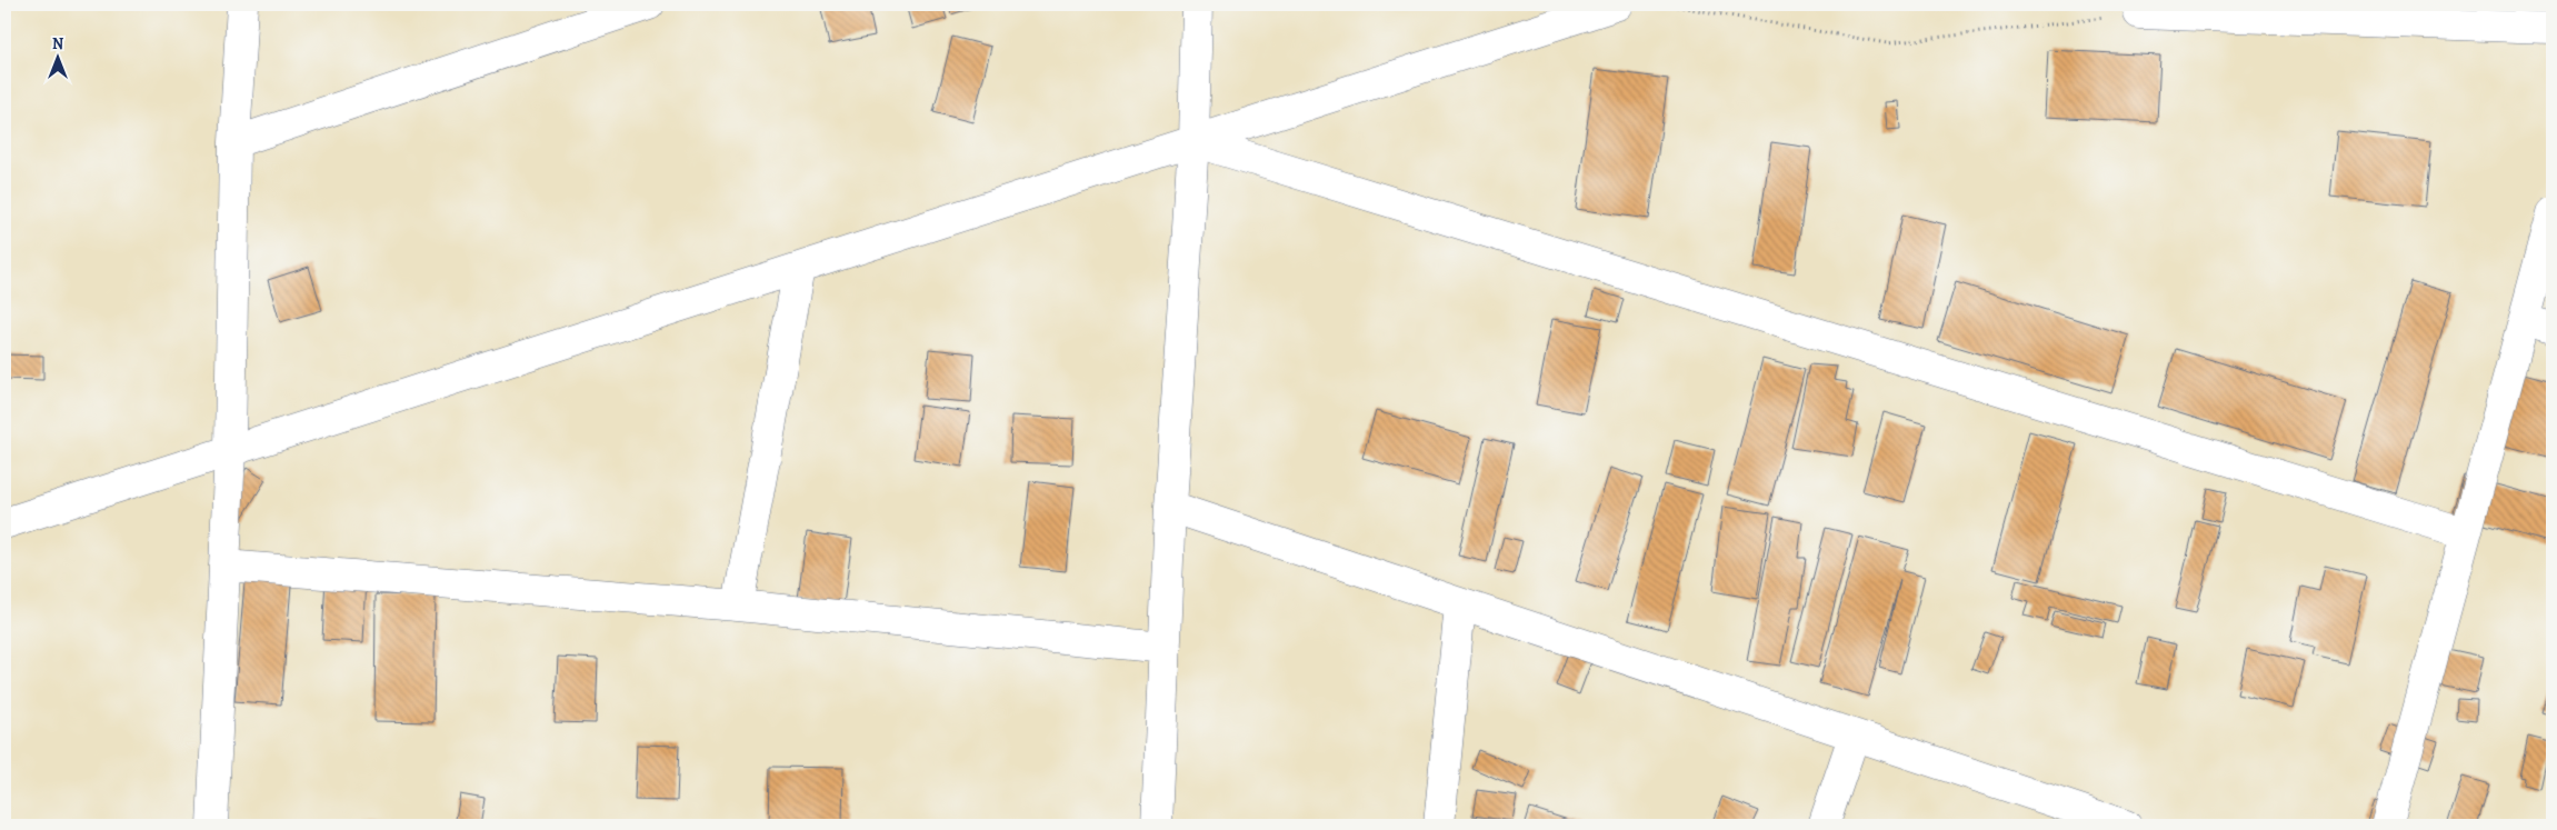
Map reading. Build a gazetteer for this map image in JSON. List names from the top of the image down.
{
  "north": "top"
}
